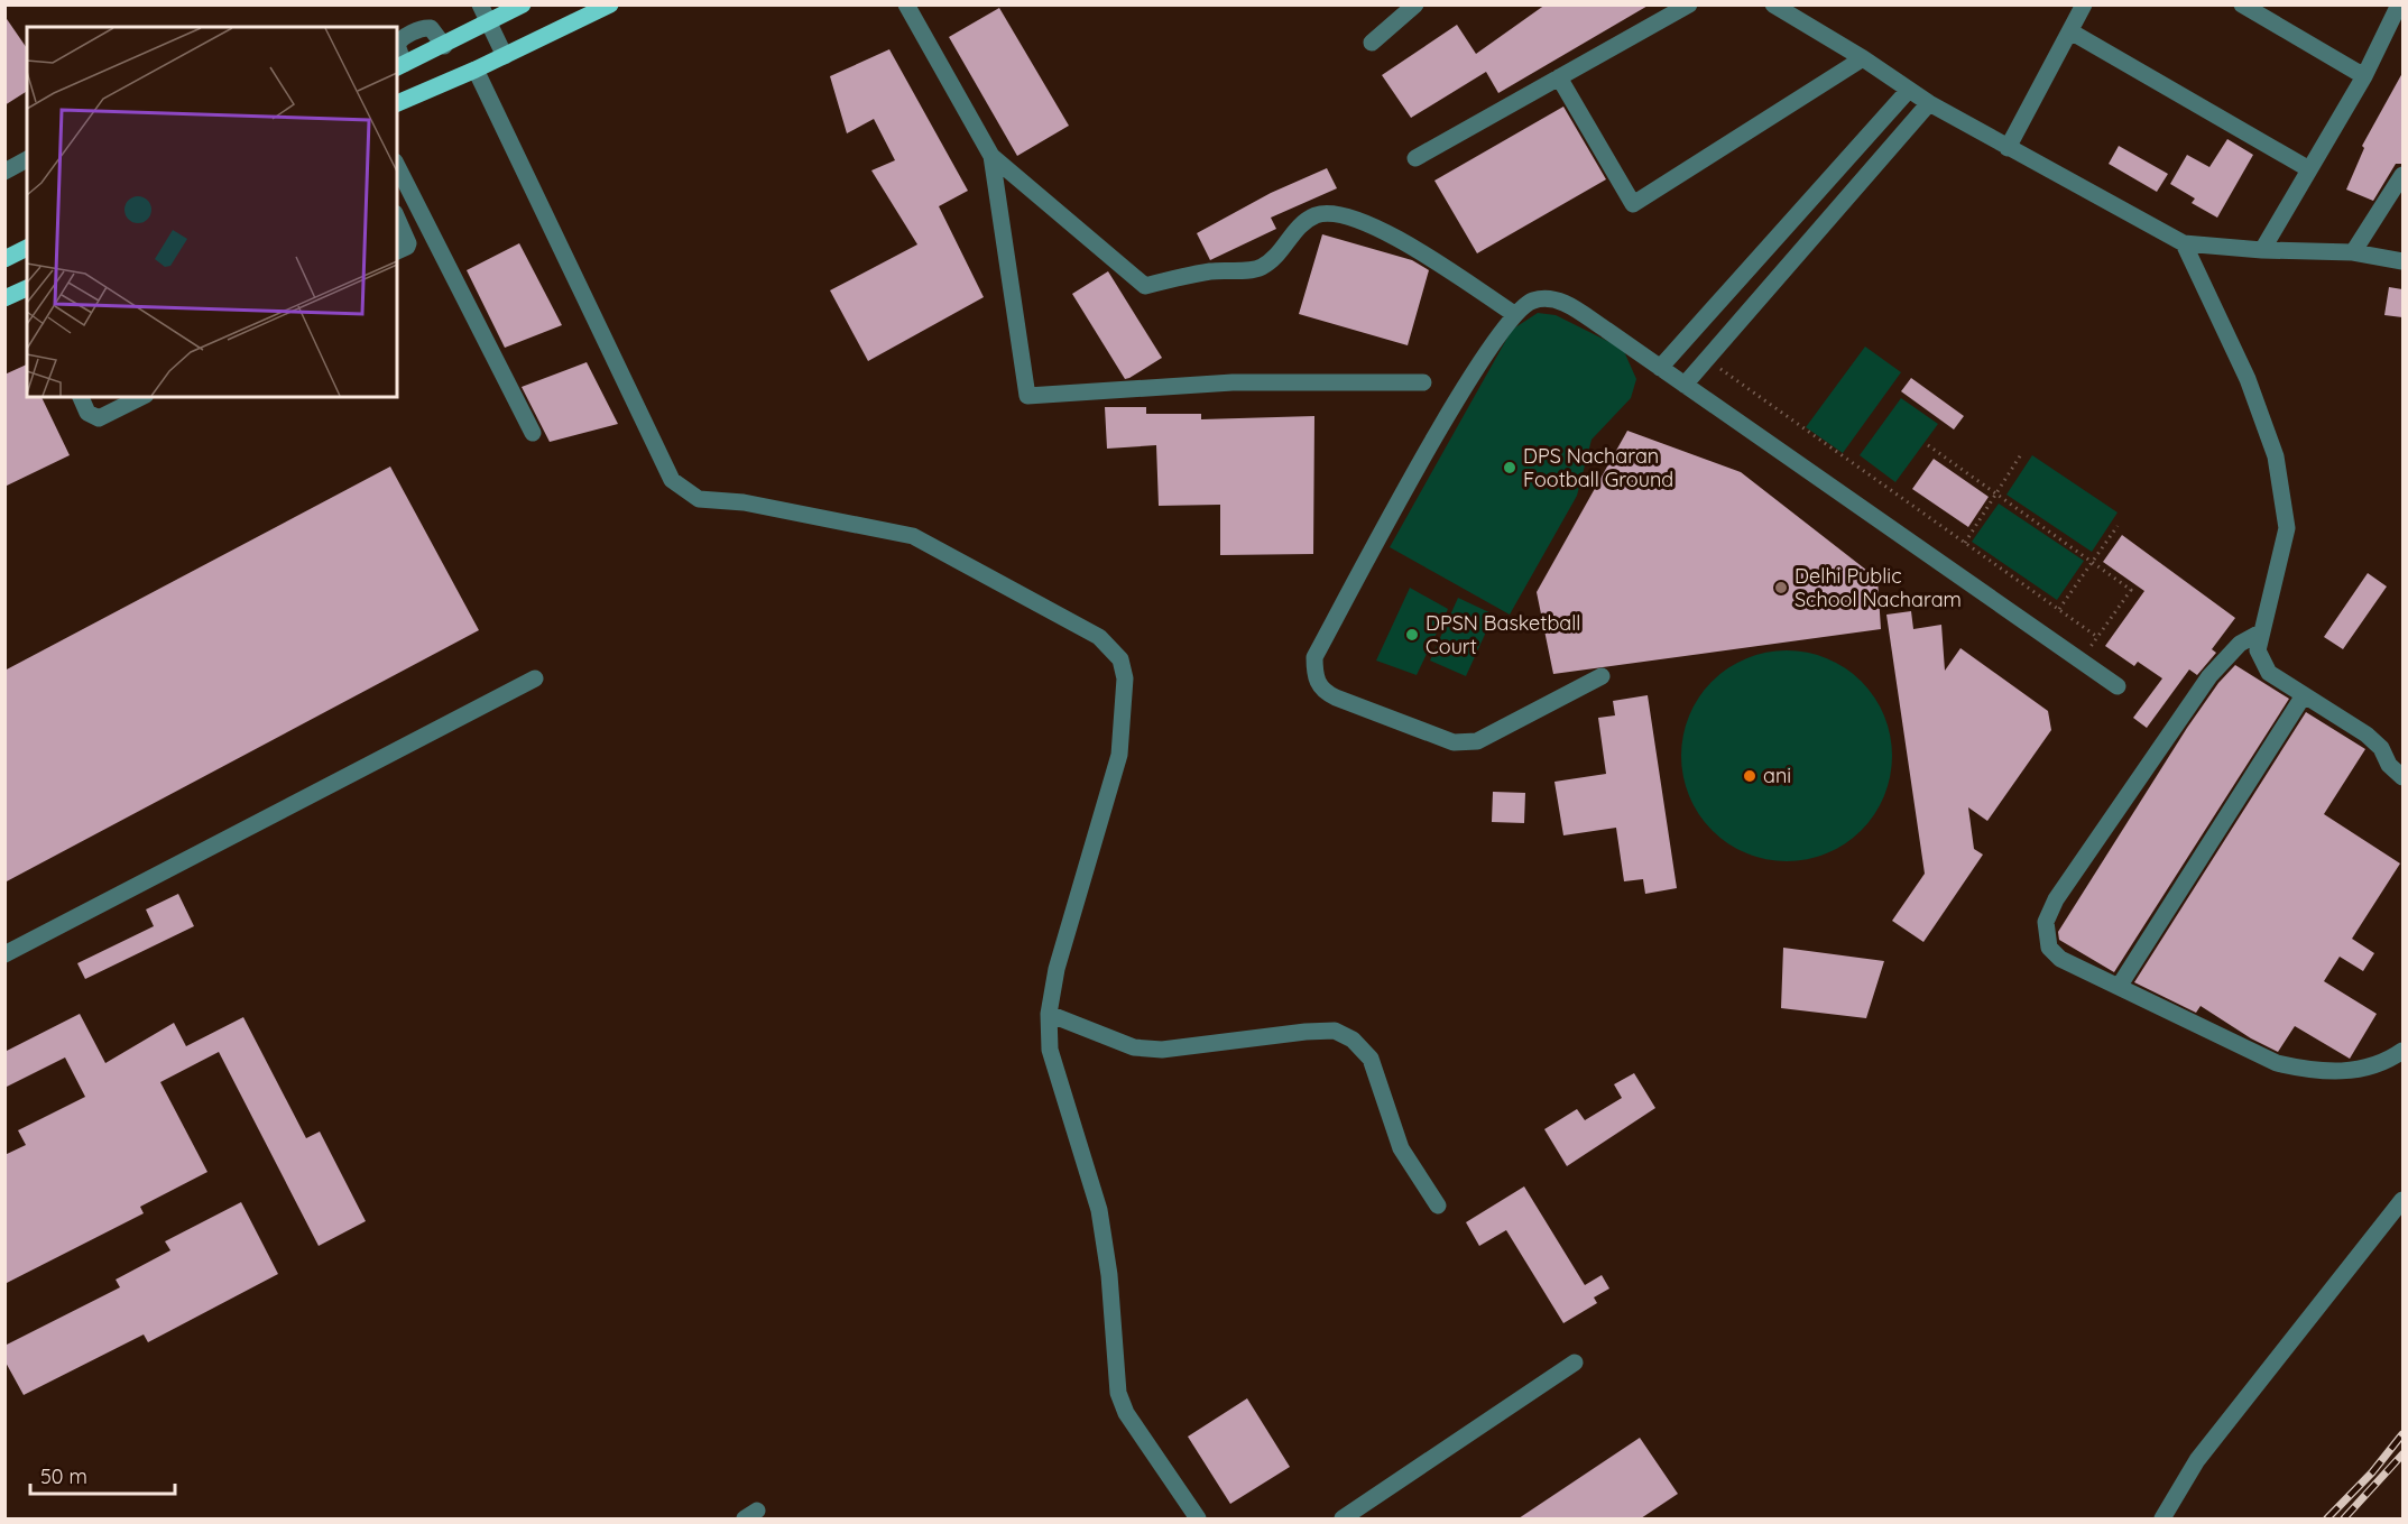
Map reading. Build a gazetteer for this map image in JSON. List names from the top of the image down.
{
  "places": [
    "DPS Nacharan Football Ground",
    "Delhi Public School Nacharam",
    "DPSN Basketball Court",
    "ani"
  ],
  "scale_bar": "50 m"
}
